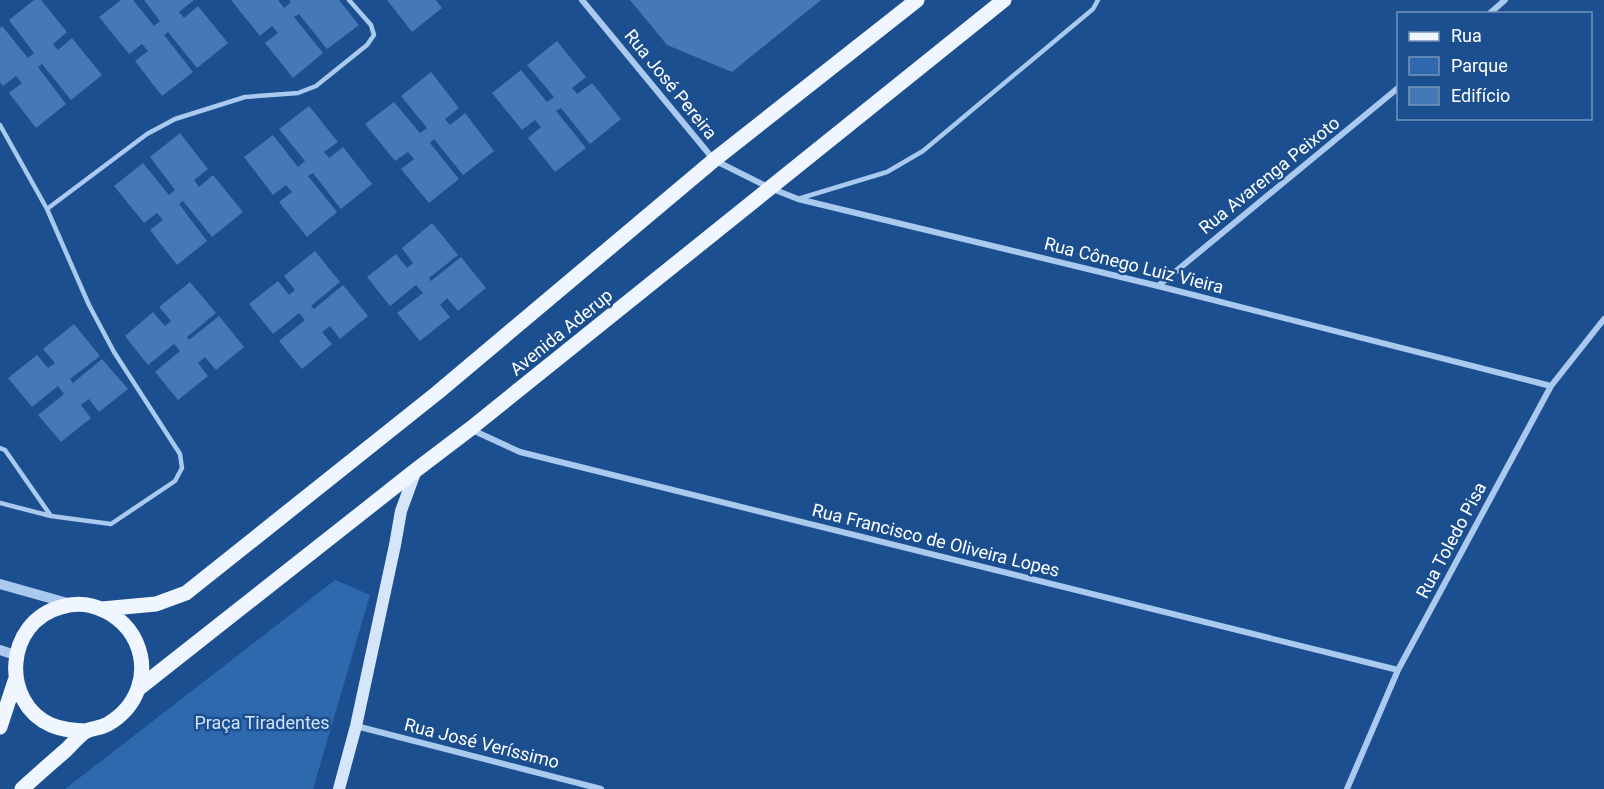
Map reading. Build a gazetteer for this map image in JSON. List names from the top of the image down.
{
  "streets": {
    "main road": ["Avenida Aderup"],
    "street": [
      "Rua José Pereira",
      "Rua Avarenga Peixoto",
      "Rua Cônego Luiz Vieira",
      "Rua Francisco de Oliveira Lopes",
      "Rua Toledo Pisa",
      "Rua José Veríssimo"
    ]
  },
  "crossings": [
    ["Rua José Pereira", "Rua Cônego Luiz Vieira"],
    ["Rua José Pereira", "Avenida Aderup"],
    ["Rua Avarenga Peixoto", "Rua Cônego Luiz Vieira"],
    ["Rua Cônego Luiz Vieira", "Avenida Aderup"],
    ["Rua Cônego Luiz Vieira", "Rua Toledo Pisa"],
    ["Avenida Aderup", "Rua Francisco de Oliveira Lopes"],
    ["Rua Francisco de Oliveira Lopes", "Rua Toledo Pisa"]
  ],
  "parks": ["Praça Tiradentes"],
  "legend": ["Rua", "Parque", "Edifício"]
}
